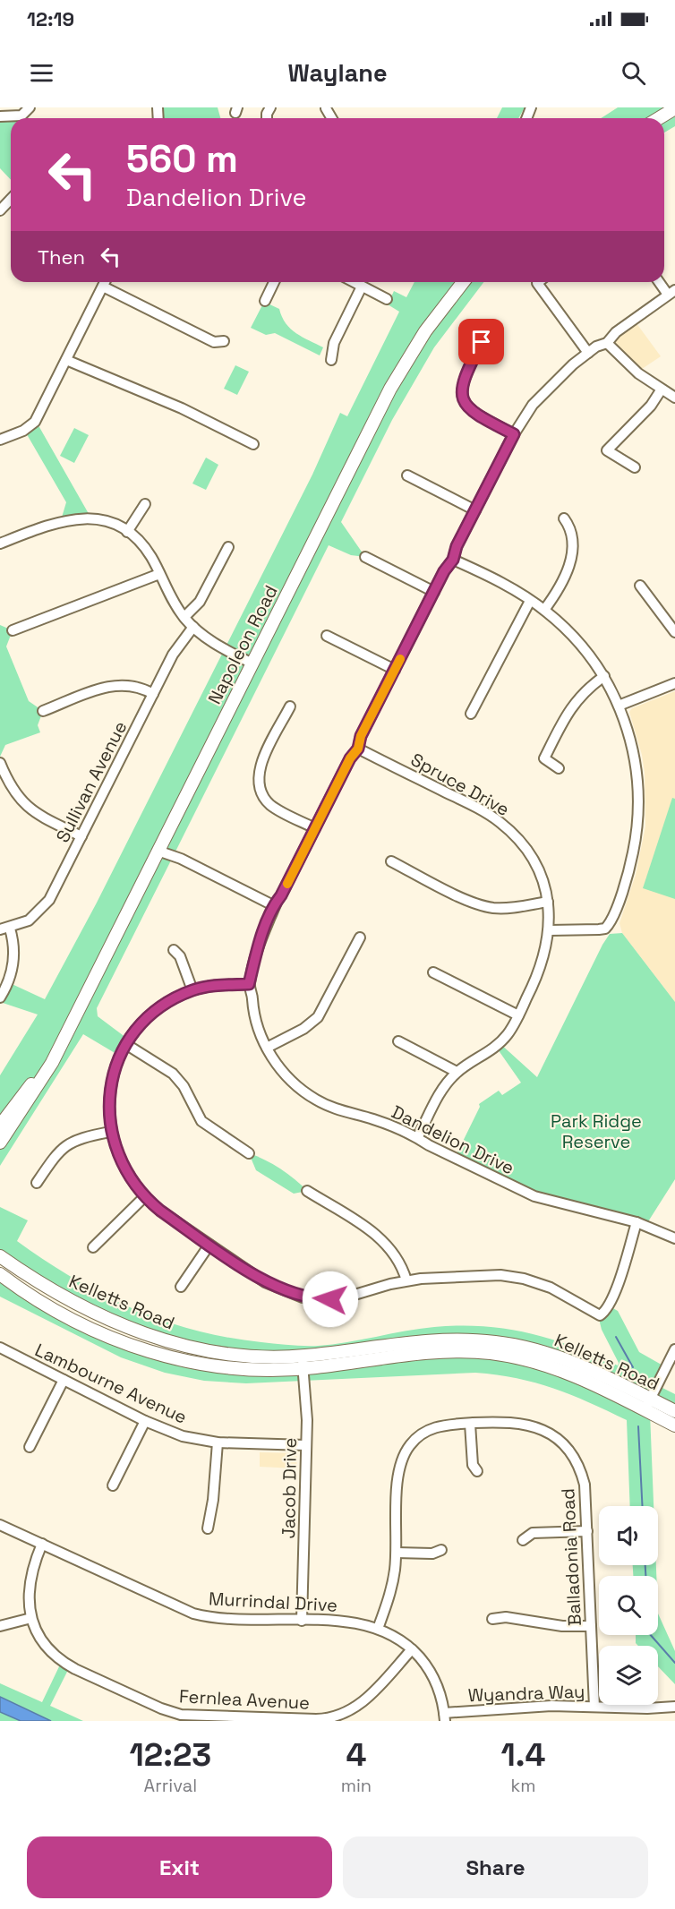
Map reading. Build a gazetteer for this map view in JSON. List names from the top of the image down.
{
  "streets": {
    "main road": ["Napoleon Road", "Kelletts Road"],
    "street": [
      "Sullivan Avenue",
      "Spruce Drive",
      "Dandelion Drive",
      "Lambourne Avenue",
      "Jacob Drive",
      "Balladonia Road",
      "Murrindal Drive",
      "Wyandra Way",
      "Fernlea Avenue"
    ]
  },
  "crossings": [
    ["Spruce Drive", "Dandelion Drive"],
    ["Kelletts Road", "Jacob Drive"],
    ["Lambourne Avenue", "Jacob Drive"],
    ["Jacob Drive", "Murrindal Drive"],
    ["Balladonia Road", "Murrindal Drive"],
    ["Balladonia Road", "Wyandra Way"],
    ["Murrindal Drive", "Wyandra Way"],
    ["Murrindal Drive", "Fernlea Avenue"]
  ],
  "parks": ["Park Ridge Reserve"],
  "page": {
    "status": "12:19",
    "header": "Waylane",
    "turn": ["560 m", "Dandelion Drive"],
    "then": "Then",
    "eta": [
      "12:23",
      "Arrival",
      "4",
      "min",
      "1.4",
      "km"
    ],
    "buttons": ["Exit", "Share"]
  }
}
